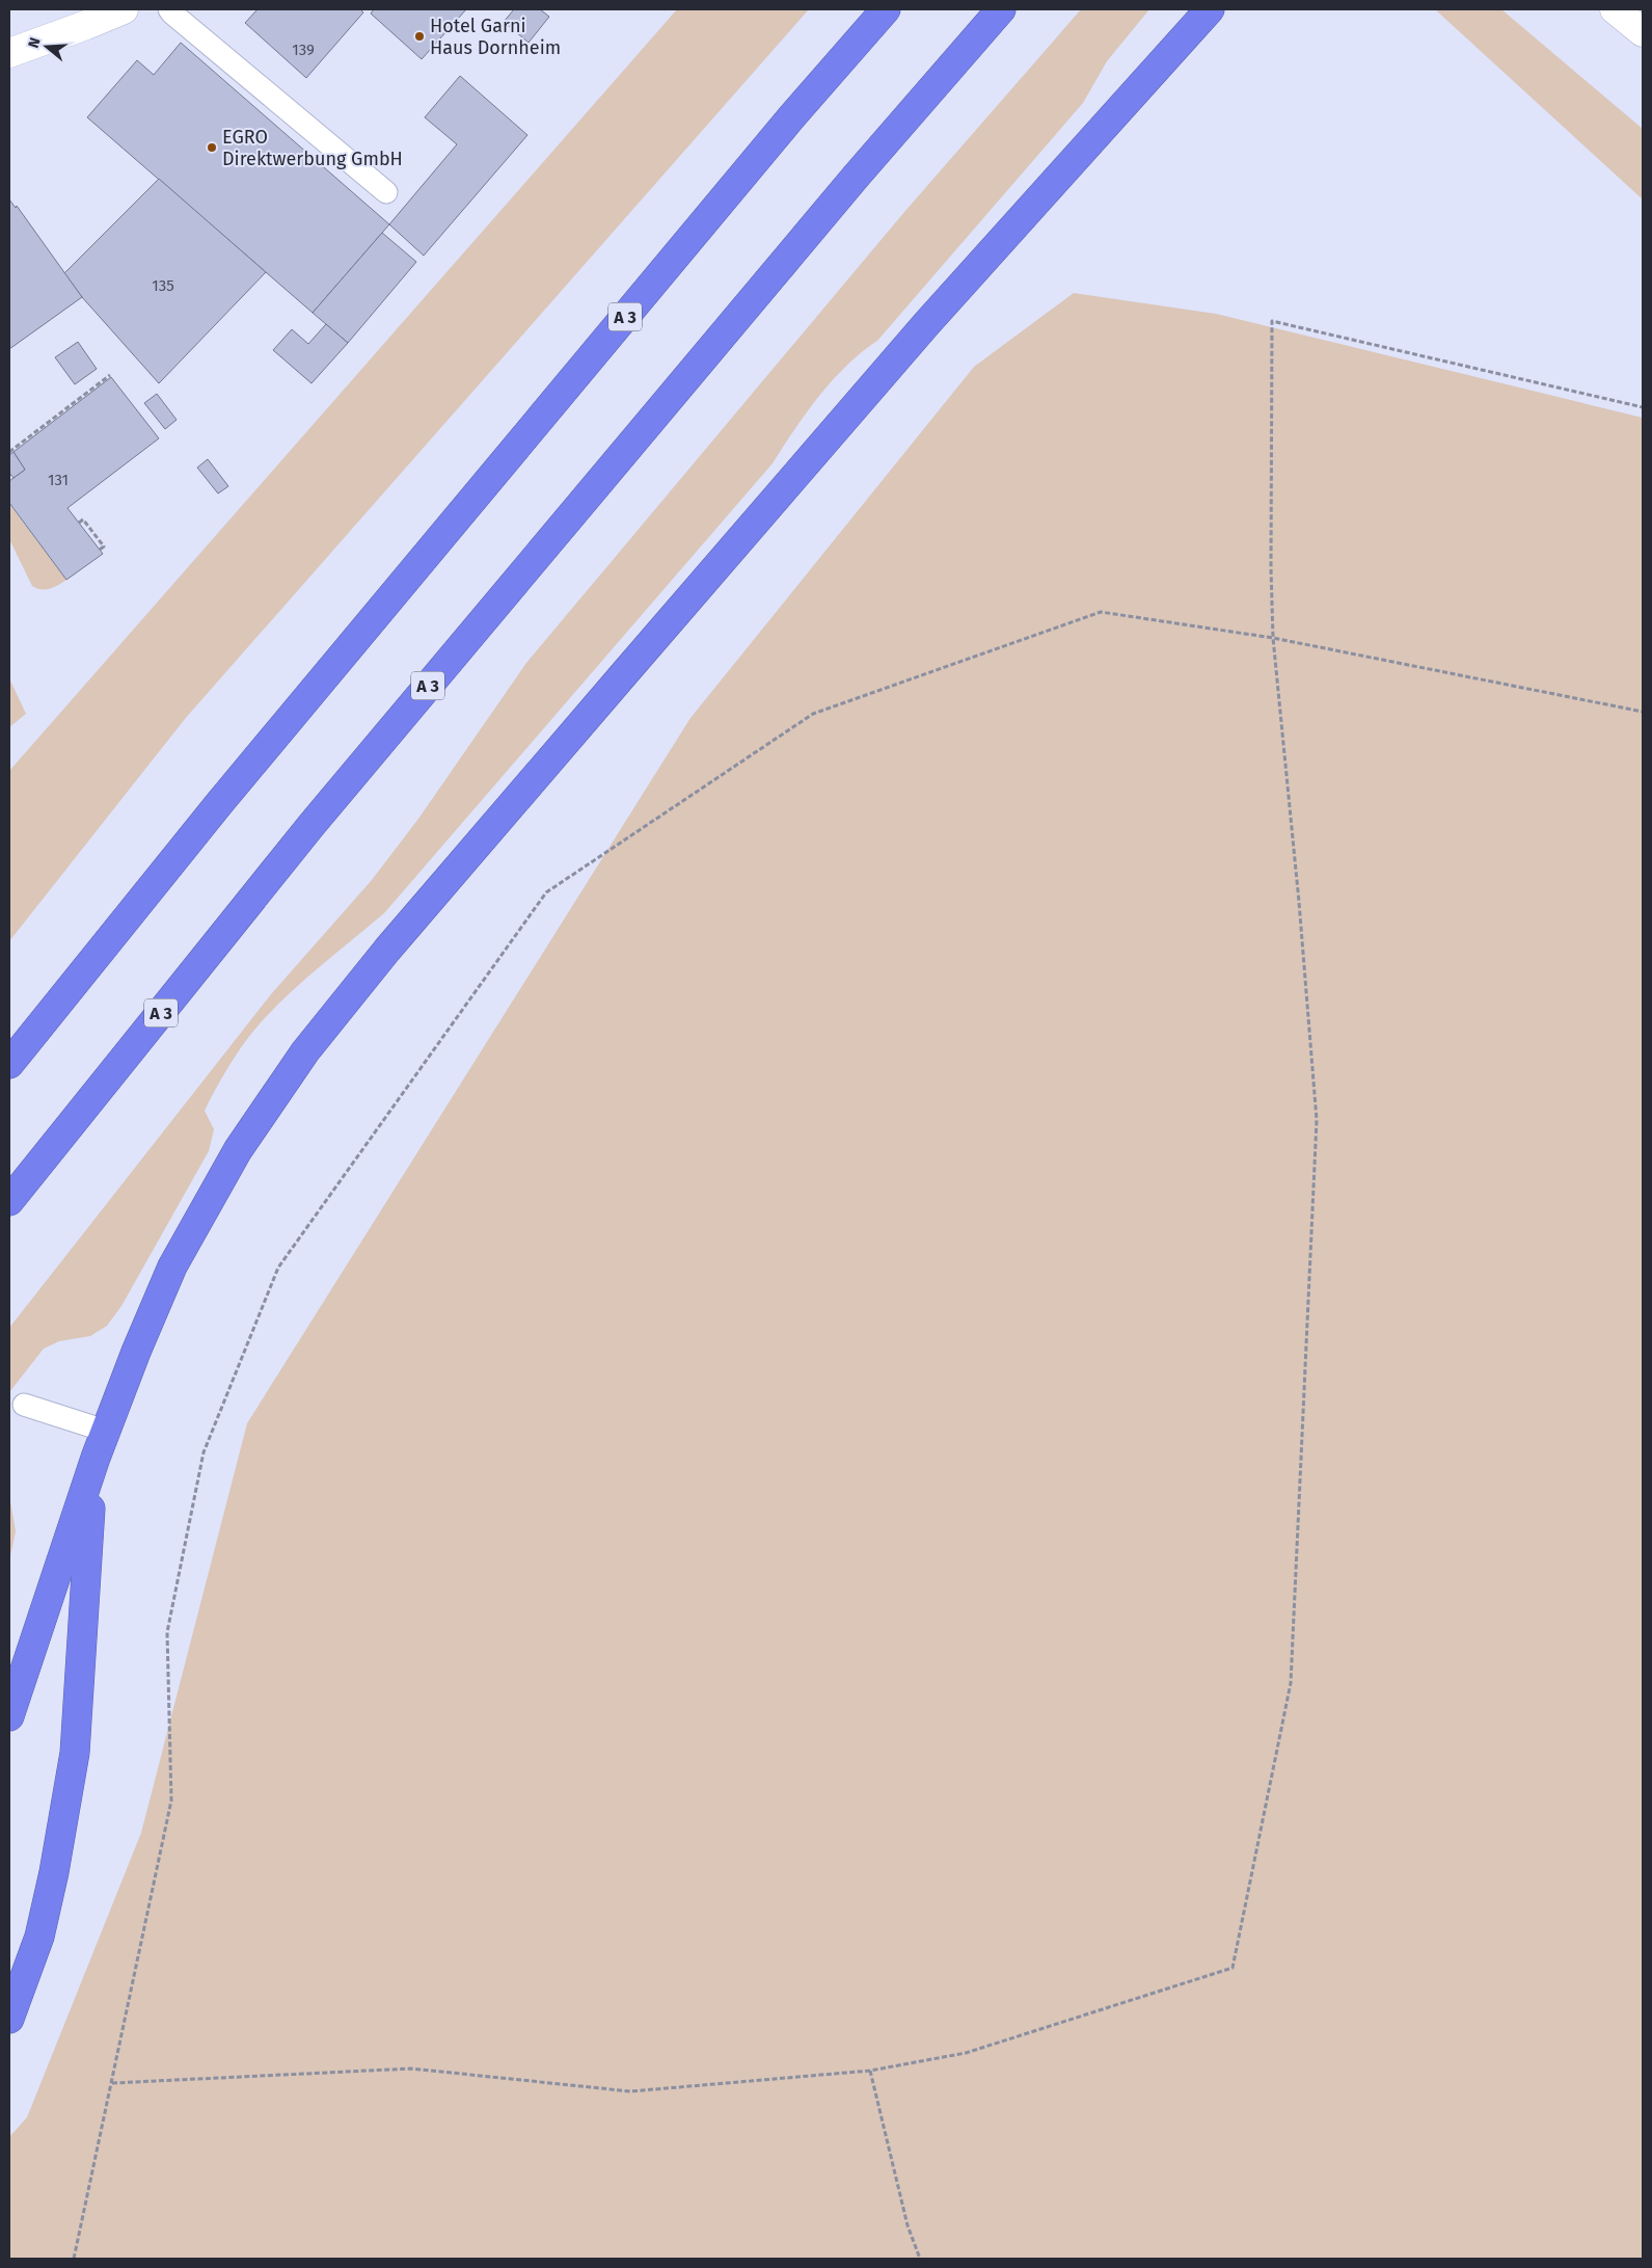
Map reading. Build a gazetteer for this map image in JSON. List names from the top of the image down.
{
  "streets": {
    "highway": ["A 3"]
  },
  "places": ["Hotel Garni Haus Dornheim", "EGRO Direktwerbung GmbH"],
  "house_numbers": ["139", "135", "131"],
  "north": "left"
}
